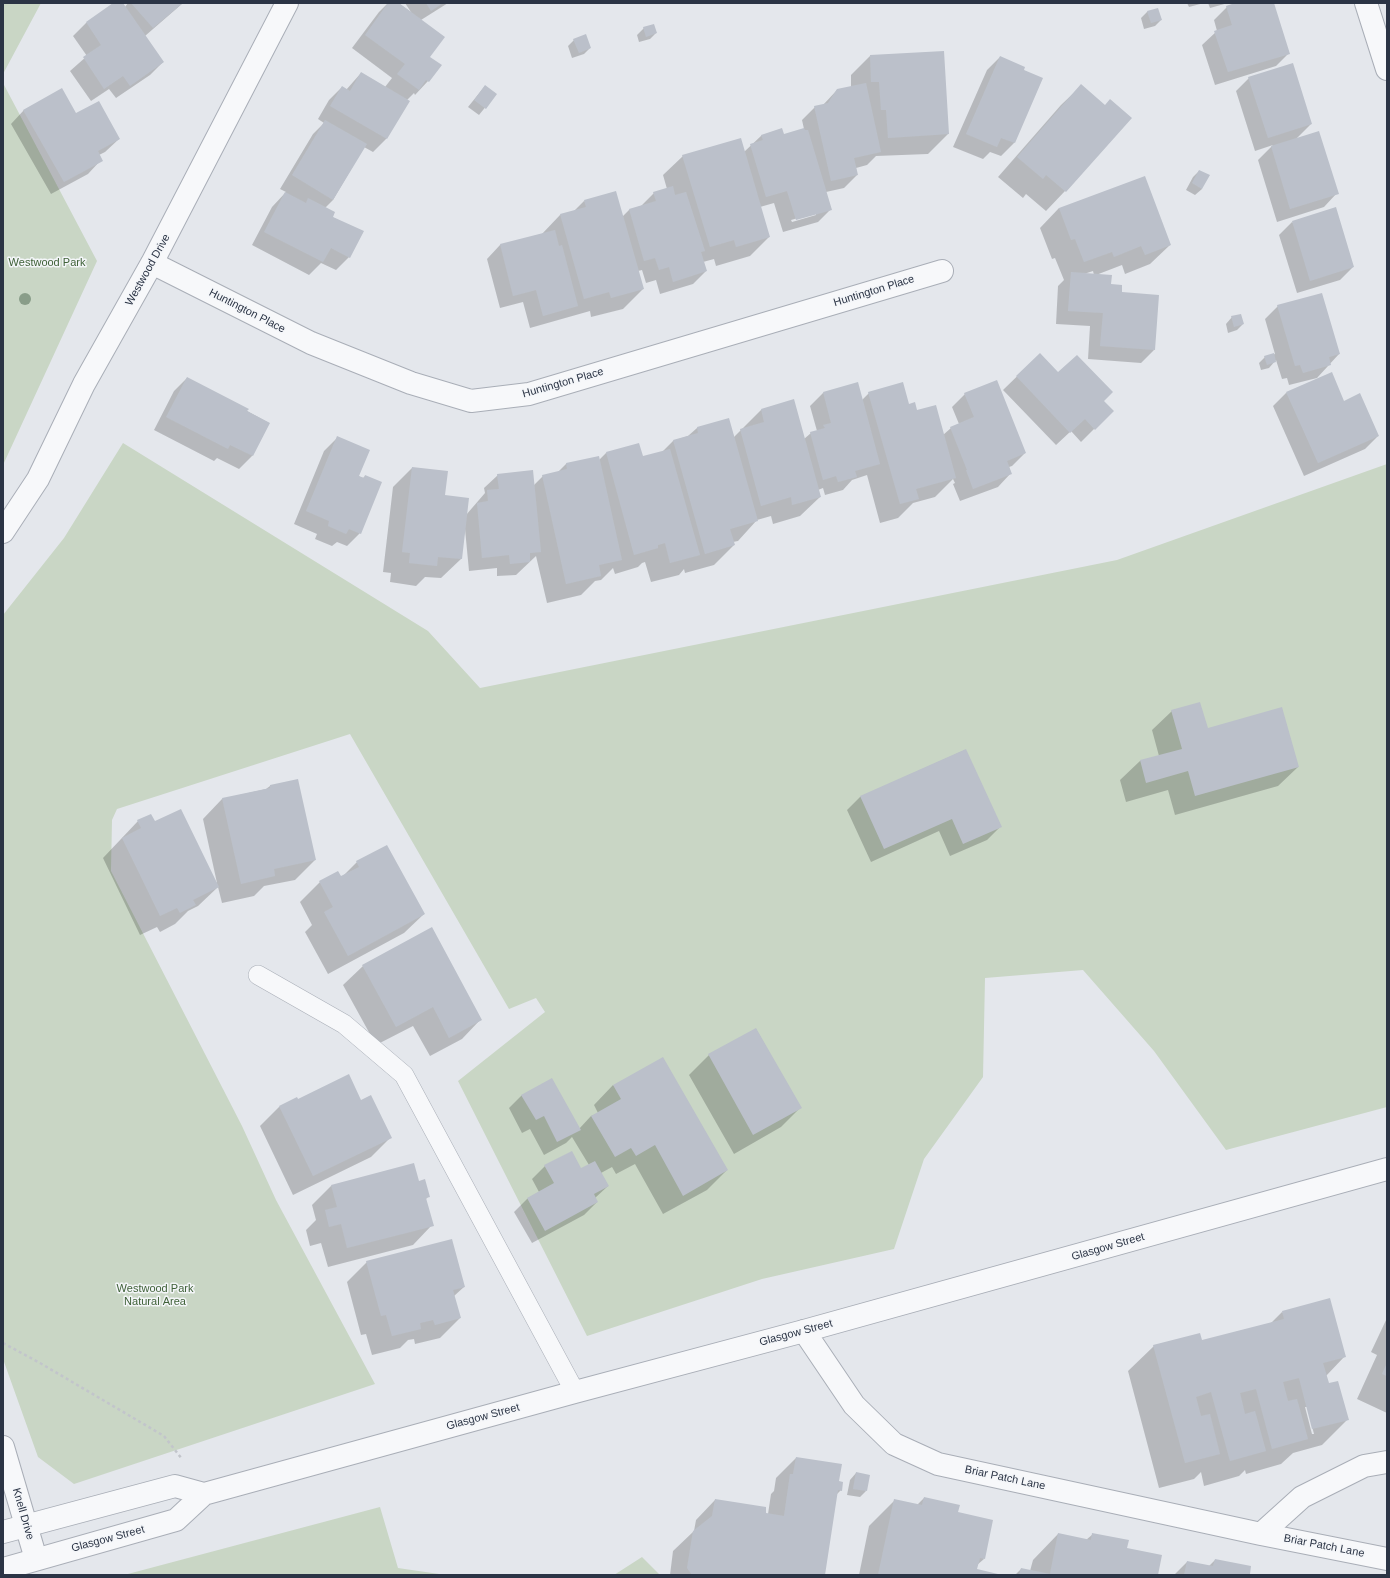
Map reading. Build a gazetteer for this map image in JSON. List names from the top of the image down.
{
  "streets": {
    "street": [
      "Westwood Drive",
      "Huntington Place",
      "Glasgow Street",
      "Briar Patch Lane",
      "Knell Drive"
    ]
  },
  "crossings": [
    ["Westwood Drive", "Huntington Place"],
    ["Glasgow Street", "Briar Patch Lane"],
    ["Glasgow Street", "Knell Drive"]
  ],
  "parks": ["Westwood Park", "Westwood Park Natural Area"]
}
